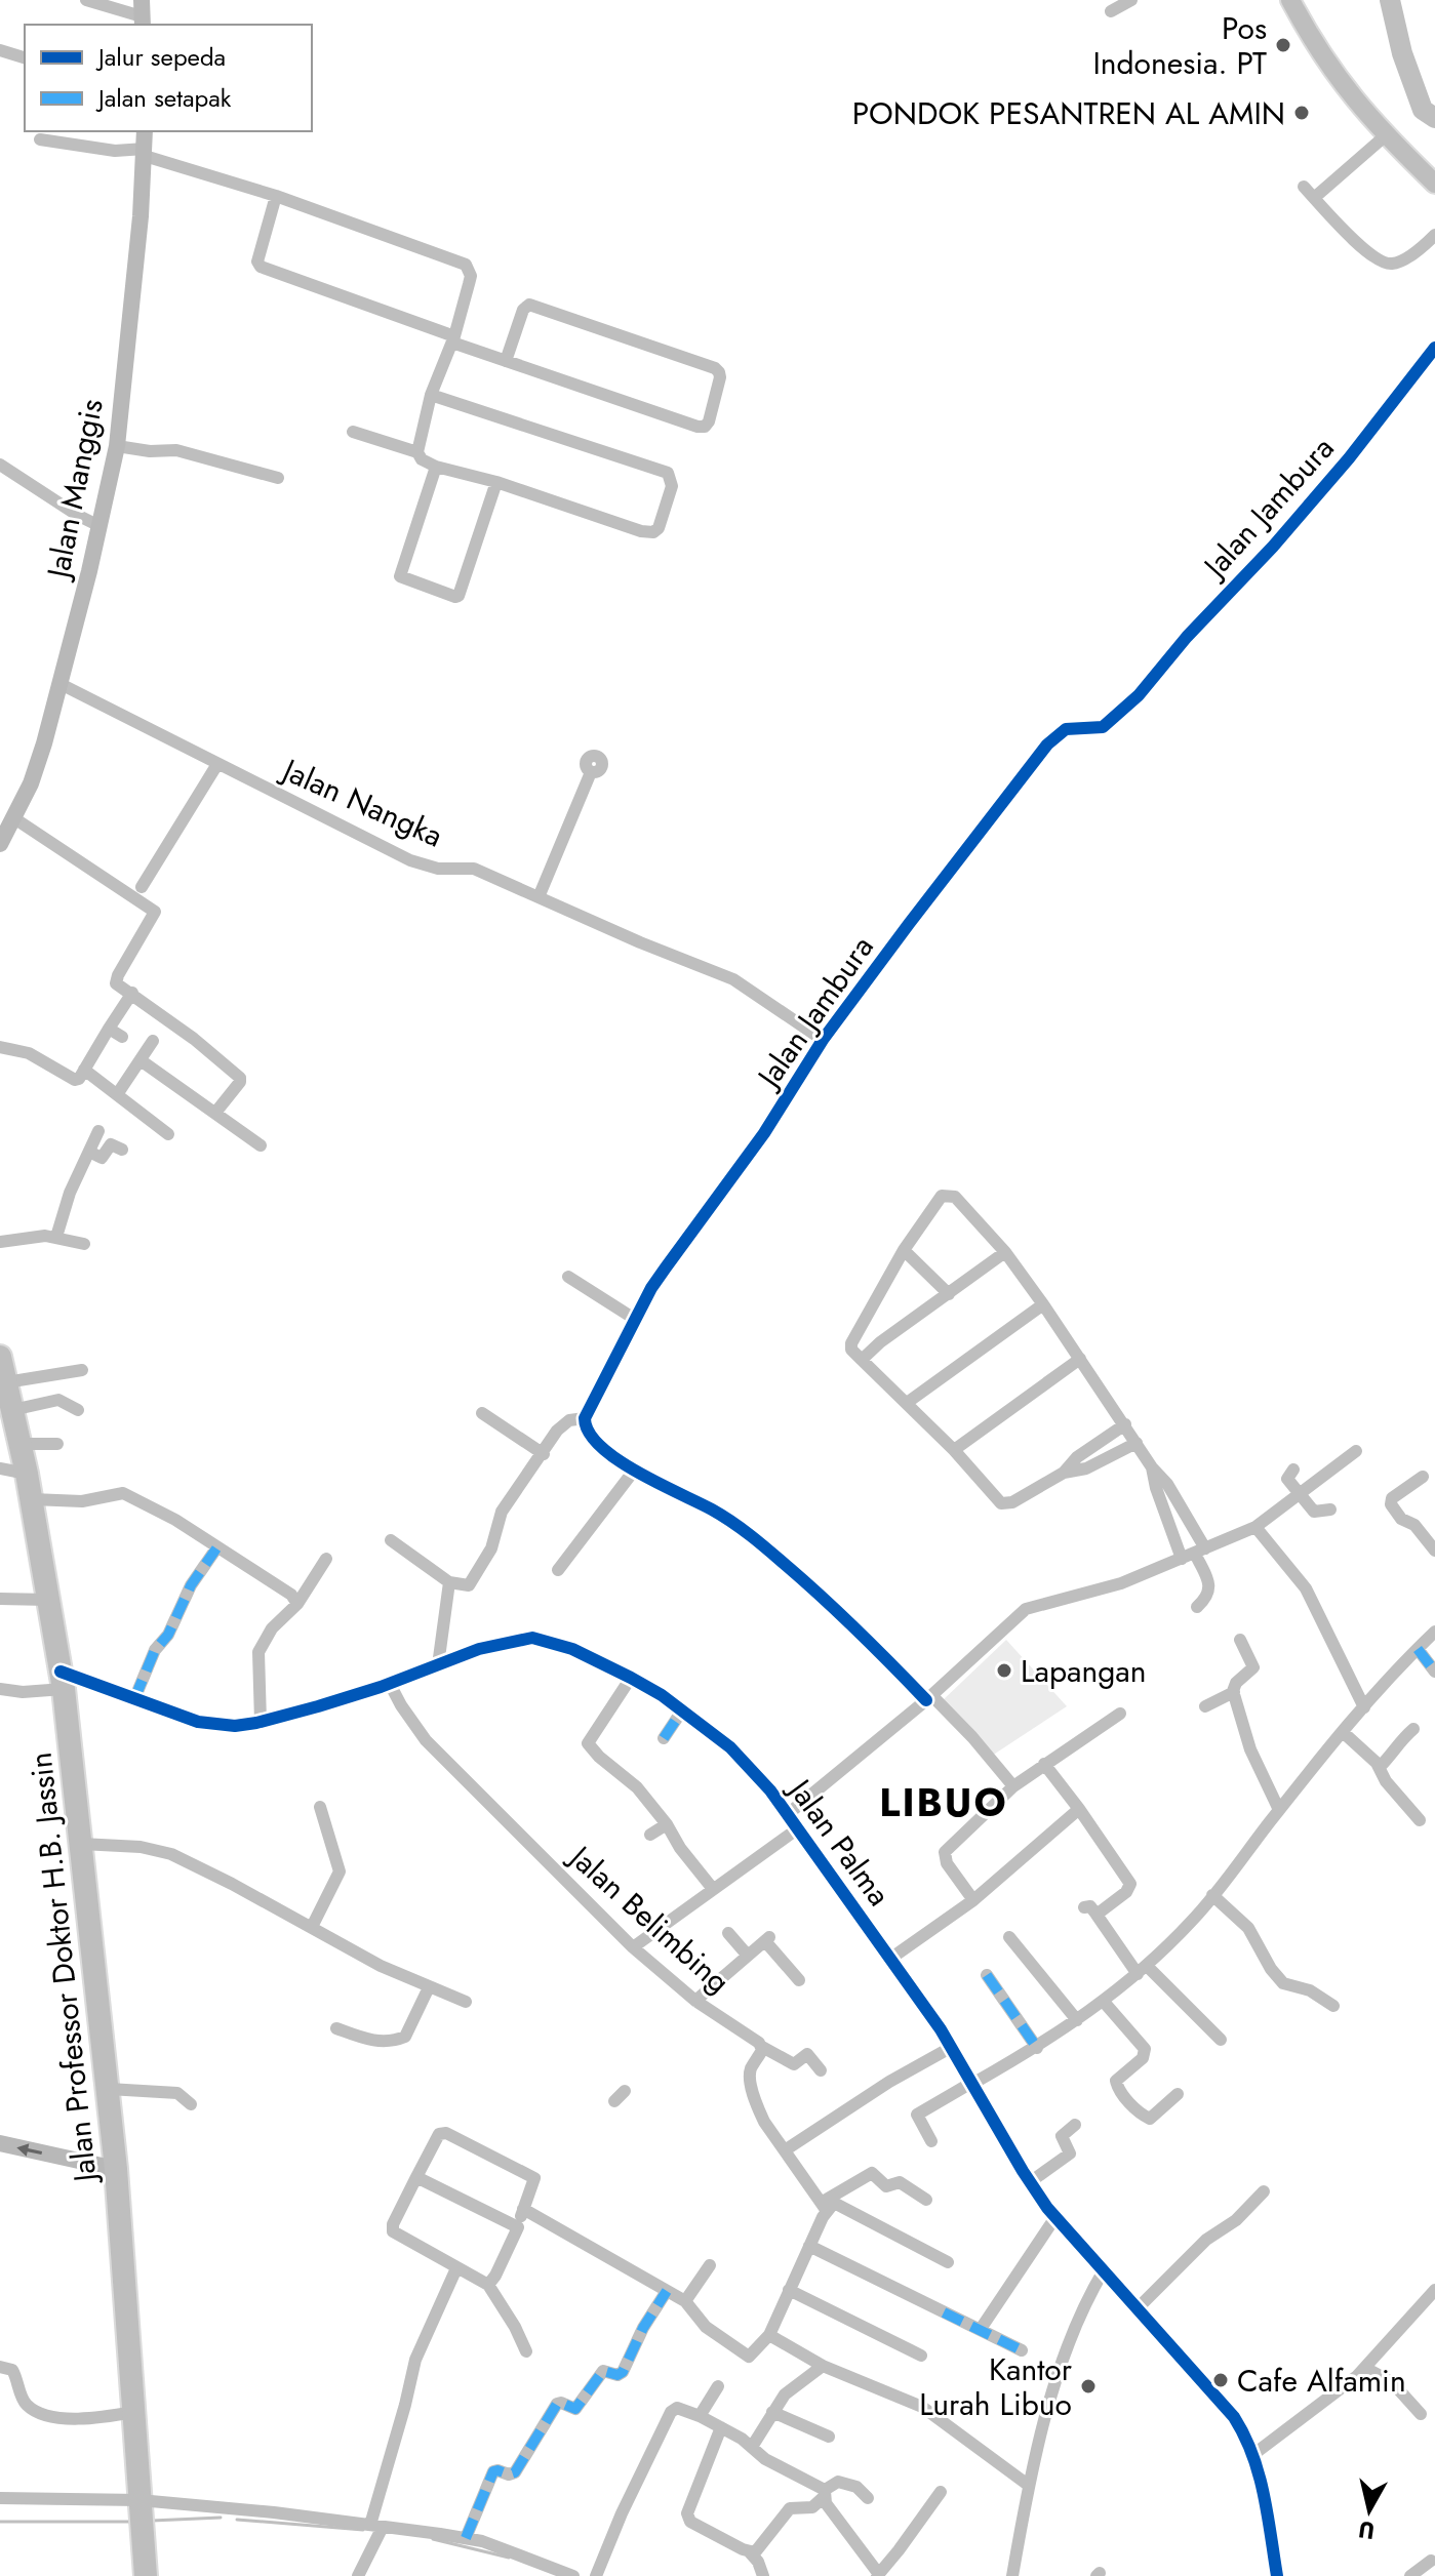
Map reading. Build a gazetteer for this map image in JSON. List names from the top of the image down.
{
  "streets": {
    "highway": ["Jalan Professor Doktor H.B. Jassin"],
    "street": [
      "Jalan Manggis",
      "Jalan Jambura",
      "Jalan Nangka",
      "Jalan Palma",
      "Jalan Belimbing"
    ]
  },
  "crossings": [
    ["Jalan Manggis", "Jalan Nangka"],
    ["Jalan Jambura", "Jalan Nangka"],
    ["Jalan Palma", "Jalan Belimbing"],
    ["Jalan Palma", "Jalan Professor Doktor H.B. Jassin"]
  ],
  "districts": ["LIBUO"],
  "places": [
    "Pos Indonesia. PT",
    "PONDOK PESANTREN AL AMIN",
    "Lapangan",
    "Cafe Alfamin",
    "Kantor Lurah Libuo"
  ],
  "legend": ["Jalur sepeda", "Jalan setapak"],
  "north": "bottom"
}
